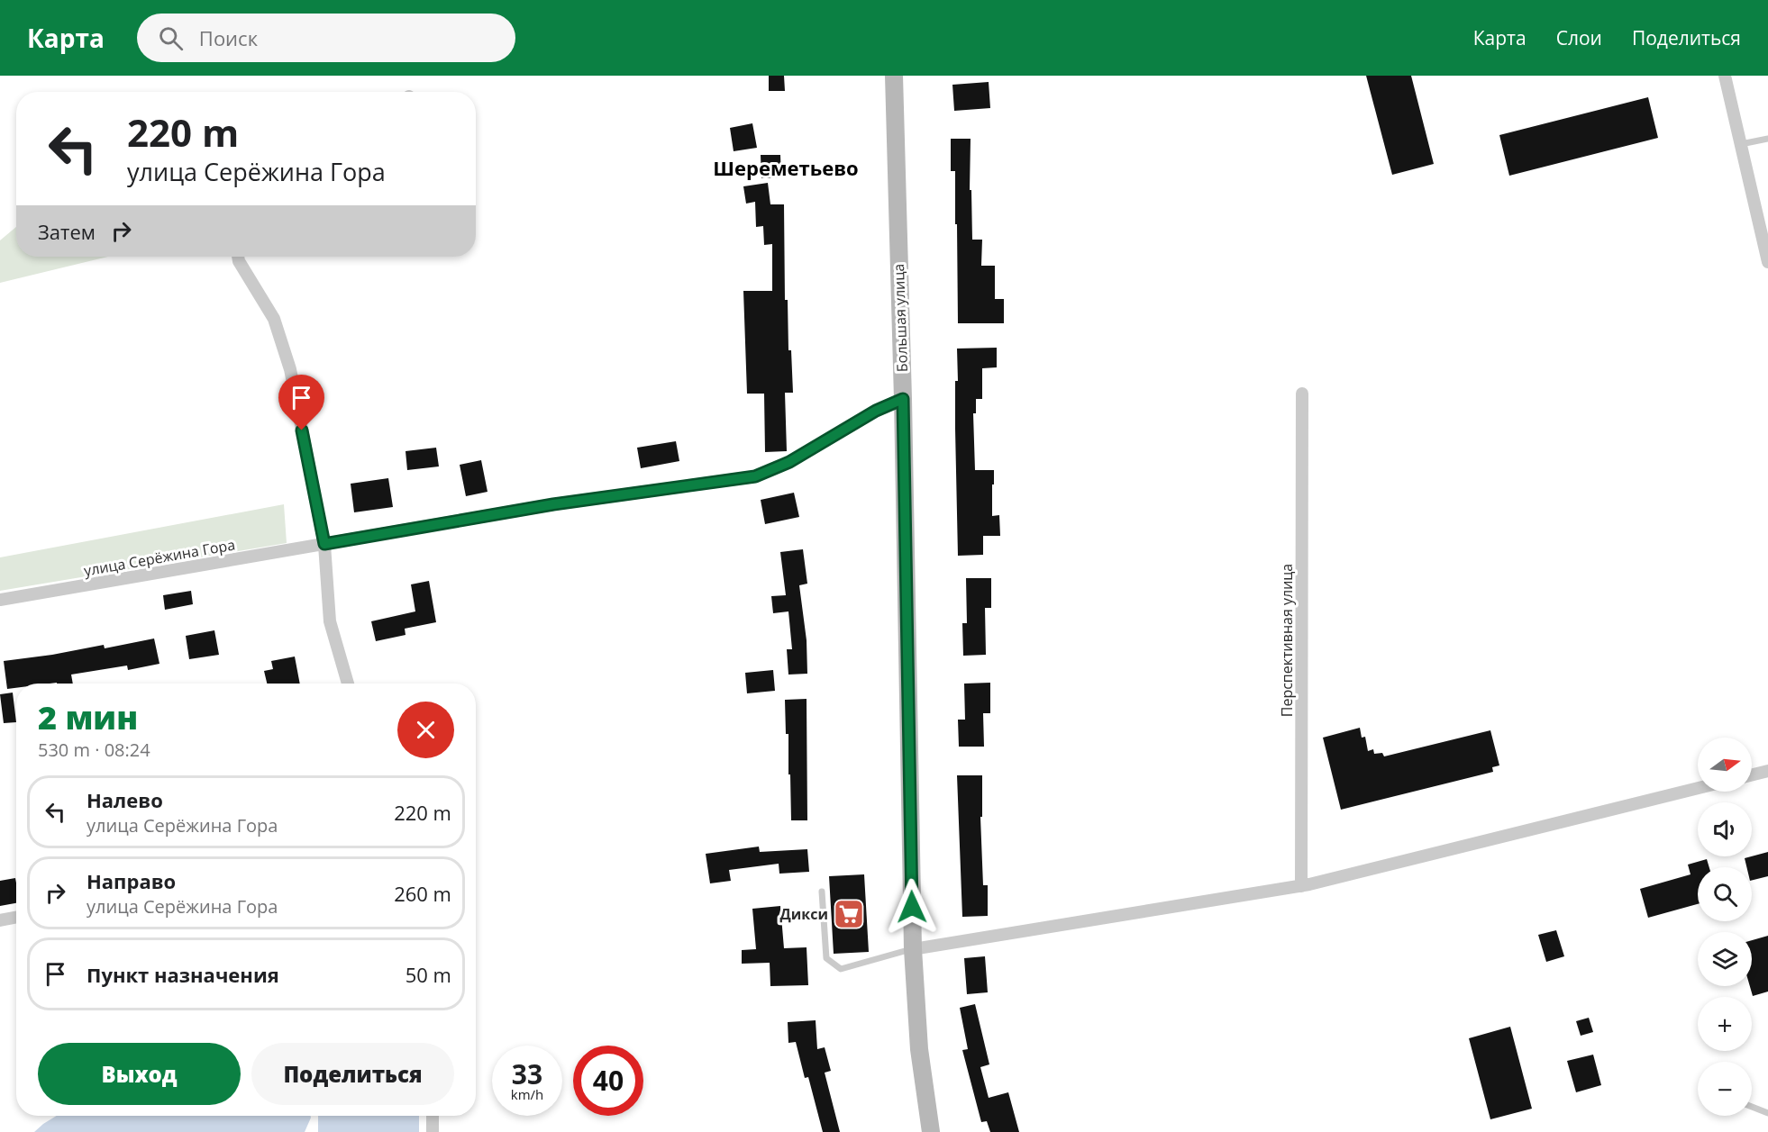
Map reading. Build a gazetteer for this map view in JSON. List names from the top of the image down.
{
  "streets": {
    "street": ["Большая улица", "улица Серёжина Гора", "Перспективная улица"]
  },
  "crossings": [
    ["Большая улица", "улица Серёжина Гора"]
  ],
  "districts": ["Шереметьево"],
  "places": {
    "supermarket": ["Дикси"]
  },
  "north": "right",
  "page": {
    "header": "Карта",
    "search": "Поиск",
    "nav": ["Карта", "Слои", "Поделиться"],
    "turn": ["220 m", "улица Серёжина Гора"],
    "then": "Затем",
    "heading": ["2 мин", "530 m · 08:24"],
    "map_buttons": ["+", "−"],
    "list": [
      {
        "name": "Налево",
        "note": "улица Серёжина Гора",
        "value": "220 m"
      },
      {
        "name": "Направо",
        "note": "улица Серёжина Гора",
        "value": "260 m"
      },
      {
        "name": "Пункт назначения",
        "value": "50 m"
      }
    ],
    "buttons": ["Выход", "Поделиться"],
    "speed": "33 km/h",
    "limit": "40"
  }
}
